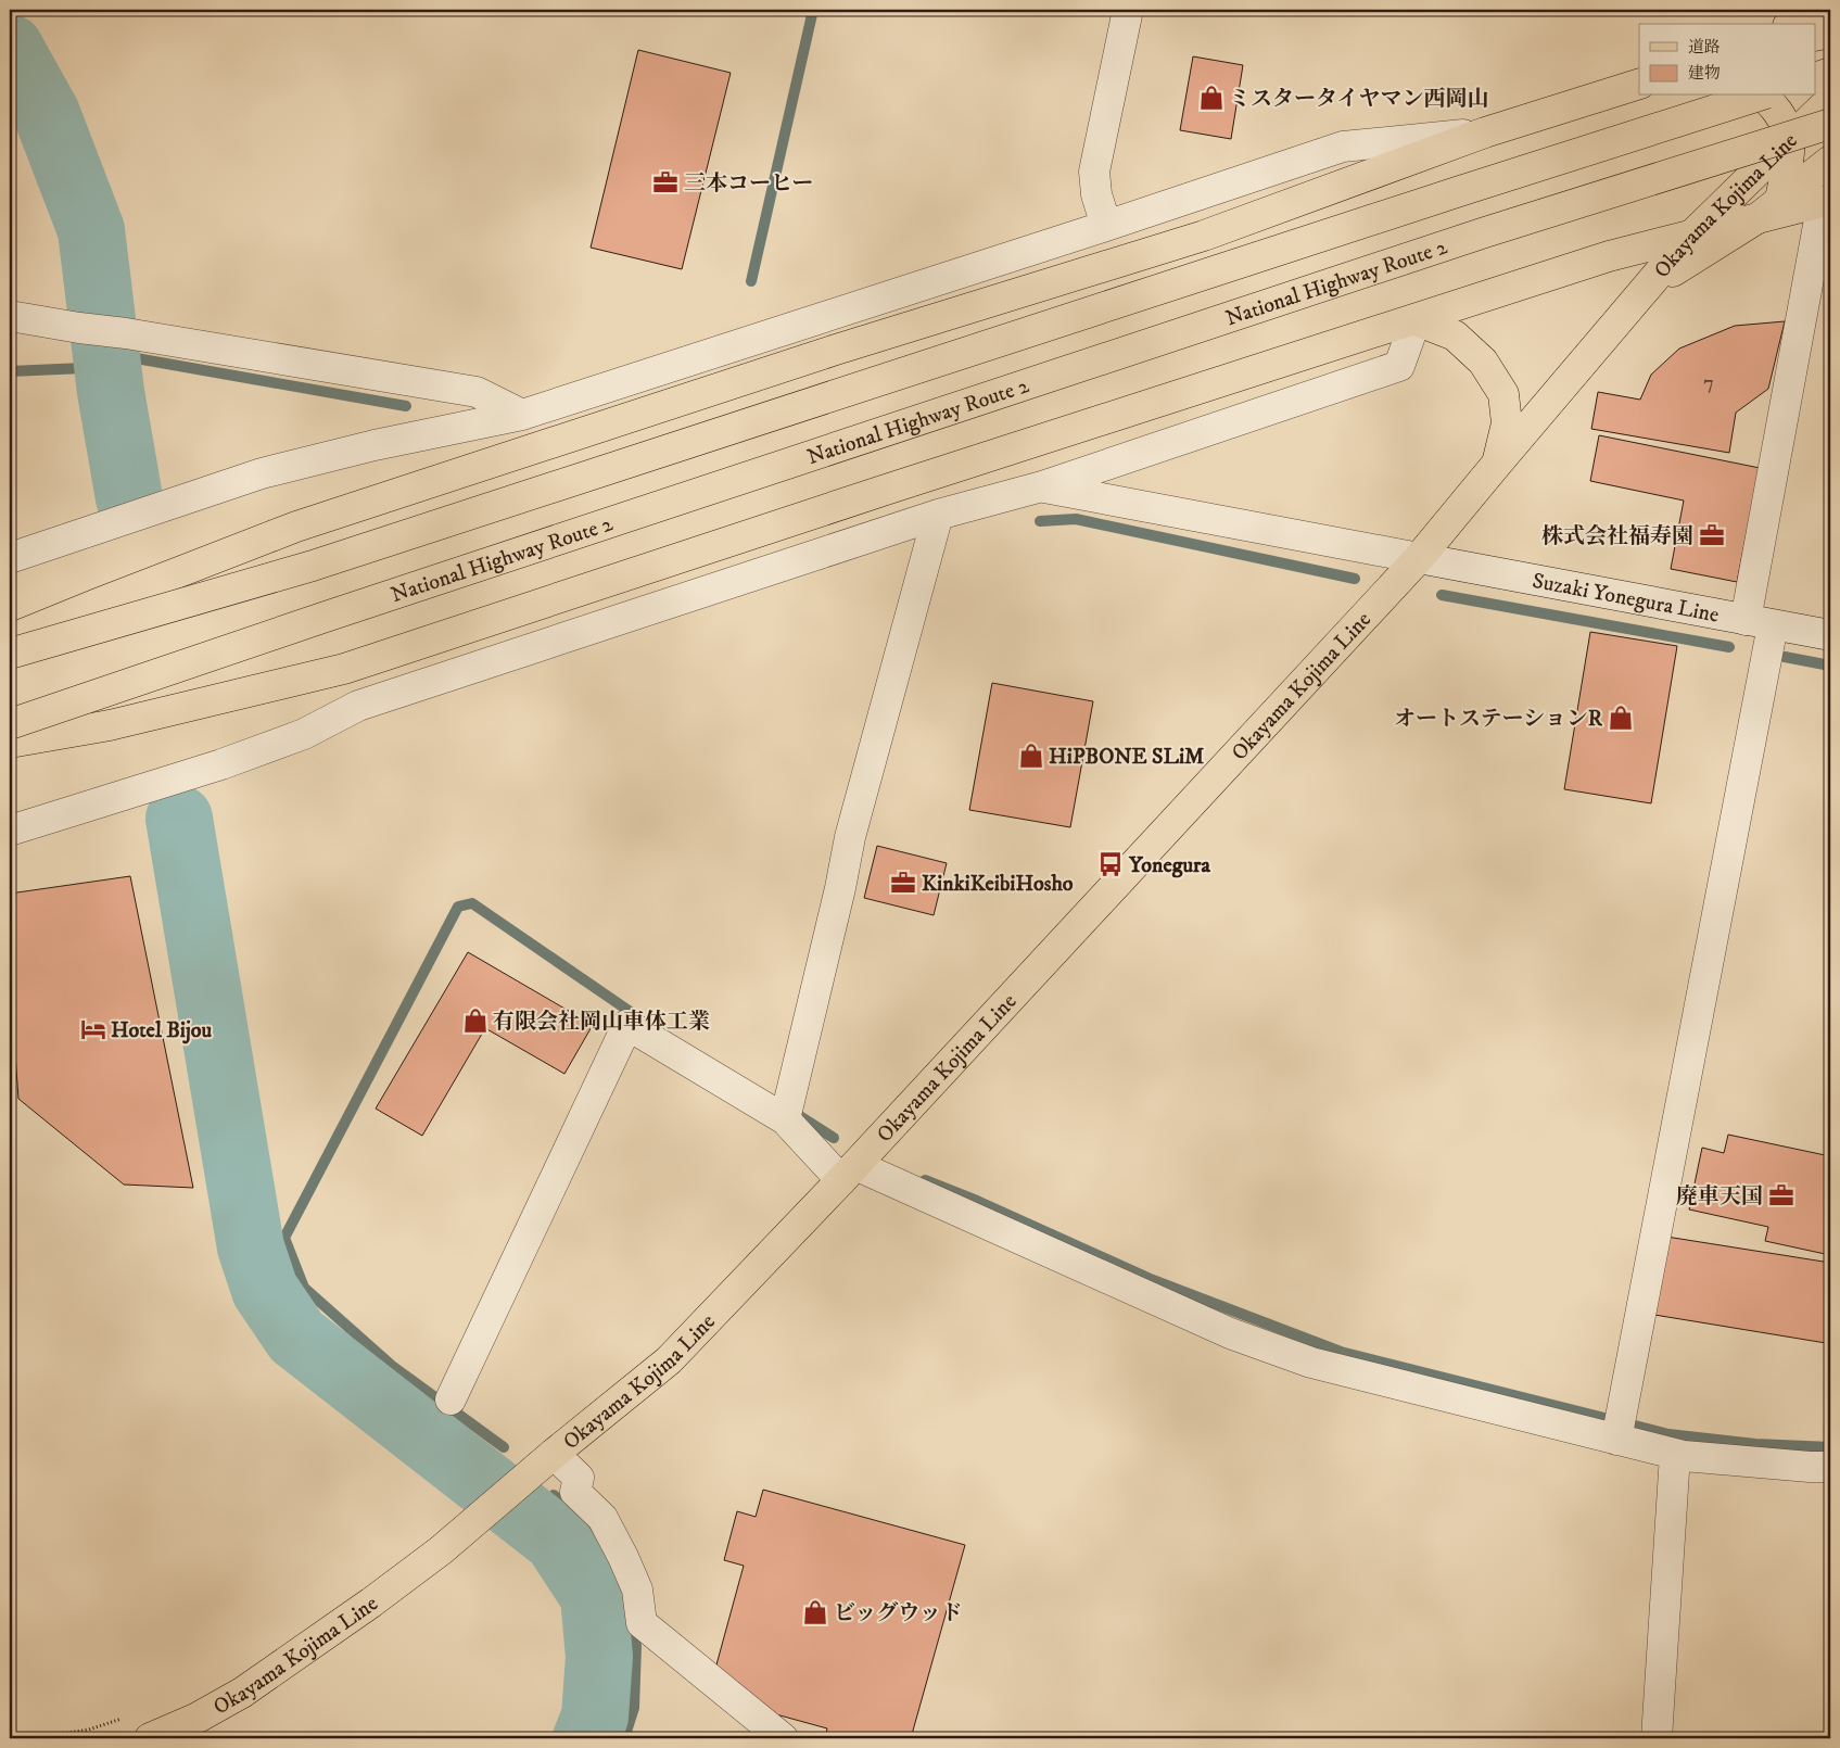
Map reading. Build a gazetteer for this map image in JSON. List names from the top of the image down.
{
  "streets": {
    "main road": ["Okayama Kojima Line", "National Highway Route 2"],
    "street": ["Suzaki Yonegura Line"]
  },
  "crossings": [
    ["Okayama Kojima Line", "Suzaki Yonegura Line"]
  ],
  "places": {
    "shop": [
      "ミスタータイヤマン西岡山",
      "オートステーションR",
      "HiPBONE SLiM",
      "有限会社岡山車体工業",
      "ビッグウッド"
    ],
    "office": [
      "三本コーヒー",
      "株式会社福寿園",
      "KinkiKeibiHosho",
      "廃車天国"
    ],
    "bus stop": ["Yonegura"],
    "hotel": ["Hotel Bijou"]
  },
  "house_numbers": ["7"],
  "legend": ["道路", "建物"]
}
